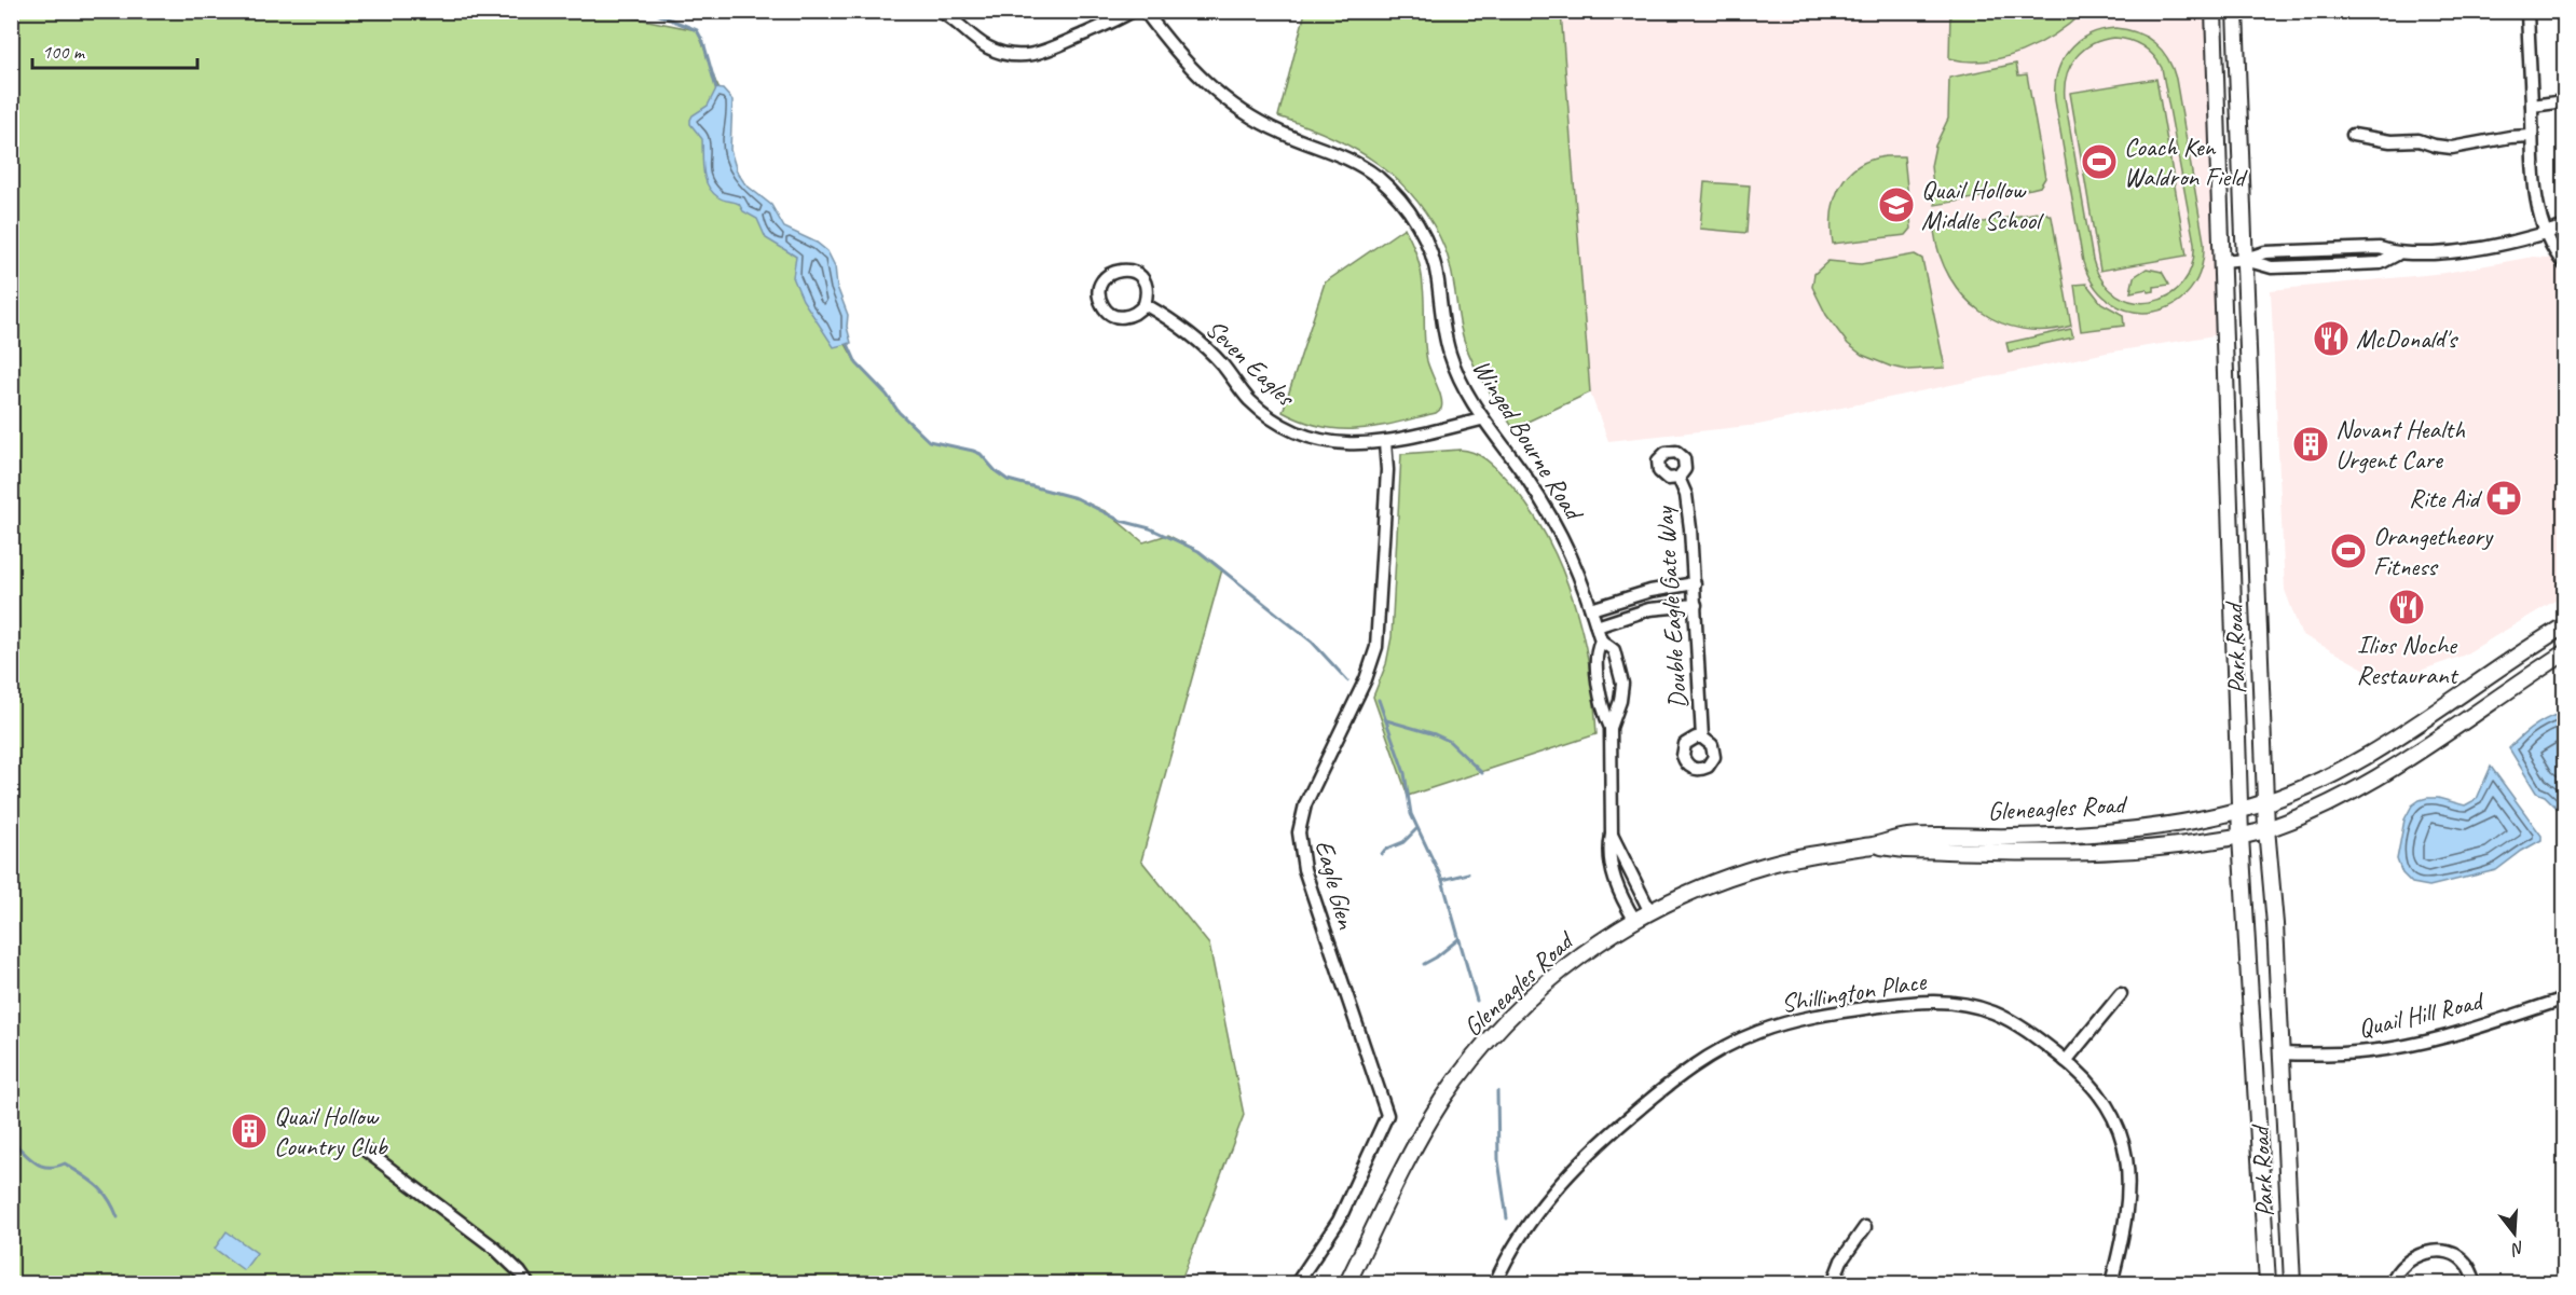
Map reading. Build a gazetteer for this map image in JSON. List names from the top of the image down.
{
  "streets": {
    "main road": ["Park Road", "Gleneagles Road"],
    "street": [
      "Seven Eagles",
      "Winged Bourne Road",
      "Double Eagle Gate Way",
      "Eagle Glen",
      "Shillington Place",
      "Quail Hill Road"
    ]
  },
  "crossings": [
    ["Seven Eagles", "Winged Bourne Road"],
    ["Seven Eagles", "Eagle Glen"],
    ["Winged Bourne Road", "Gleneagles Road"],
    ["Park Road", "Gleneagles Road"],
    ["Park Road", "Quail Hill Road"]
  ],
  "places": {
    "sports": ["Coach Ken Waldron Field", "Orangetheory Fitness"],
    "school or university": ["Quail Hollow Middle School"],
    "restaurant": ["McDonald's", "Ilios Noche Restaurant"],
    "building": ["Novant Health Urgent Care", "Quail Hollow Country Club"],
    "pharmacy": ["Rite Aid"]
  },
  "scale_bar": "100 m",
  "north": "bottom"
}
